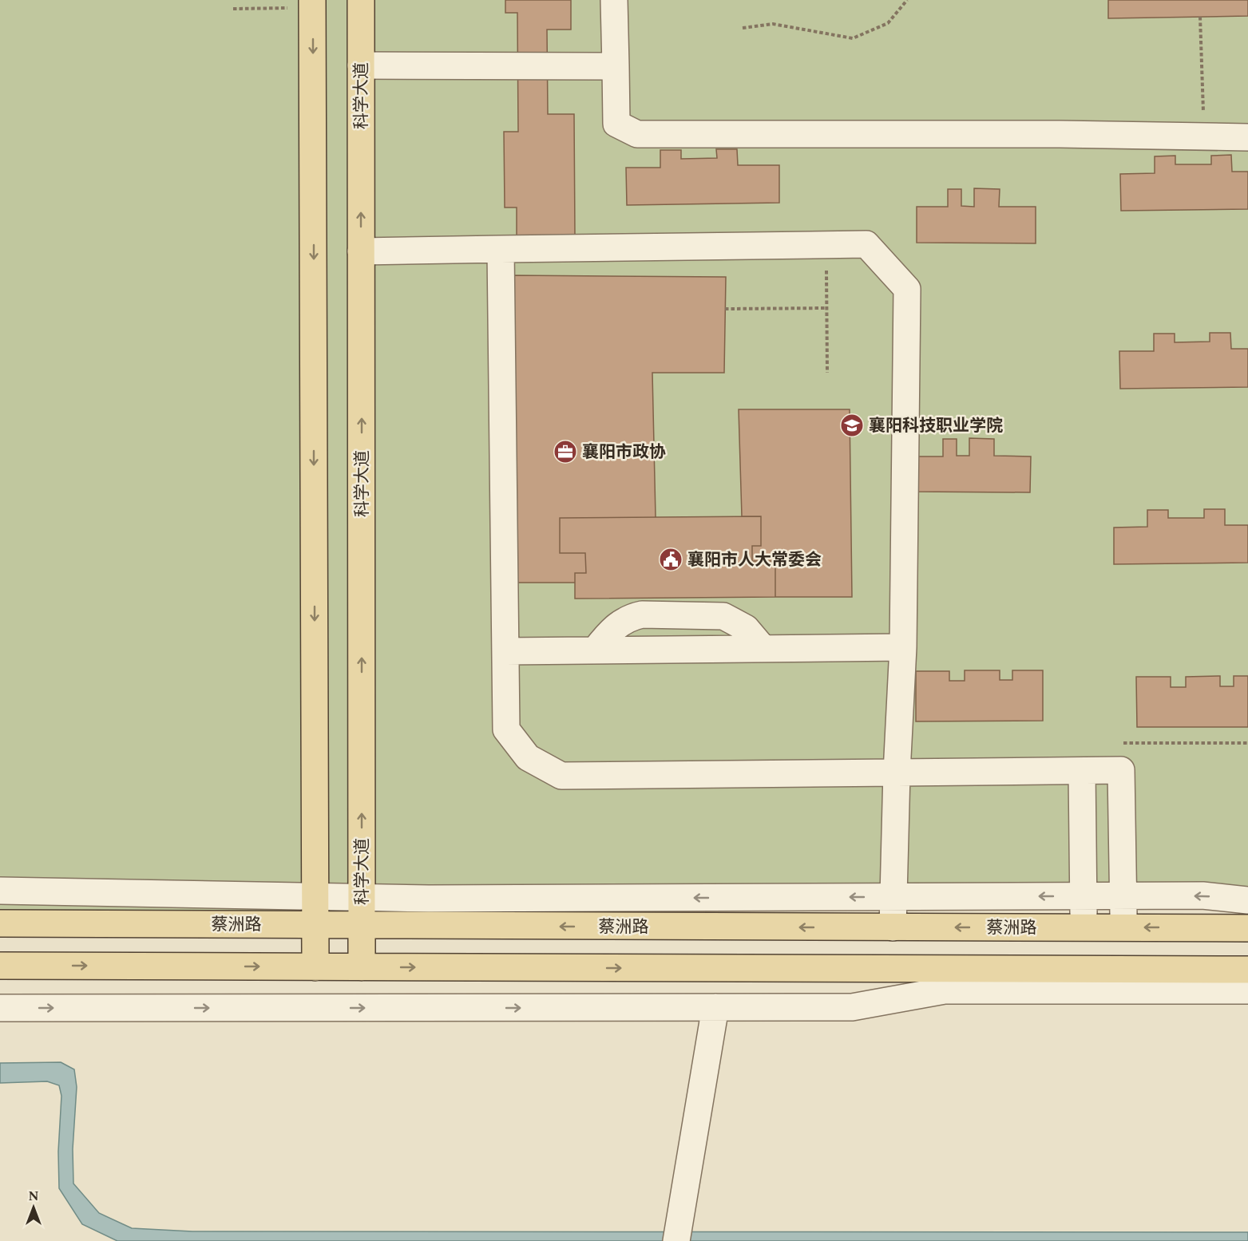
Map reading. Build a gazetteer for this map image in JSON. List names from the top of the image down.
{
  "streets": {
    "main road": ["科学大道", "蔡洲路"]
  },
  "crossings": [
    ["科学大道", "蔡洲路"]
  ],
  "places": {
    "school or university": ["襄阳科技职业学院"],
    "office": ["襄阳市政协"],
    "public building": ["襄阳市人大常委会"]
  },
  "north": "top"
}
